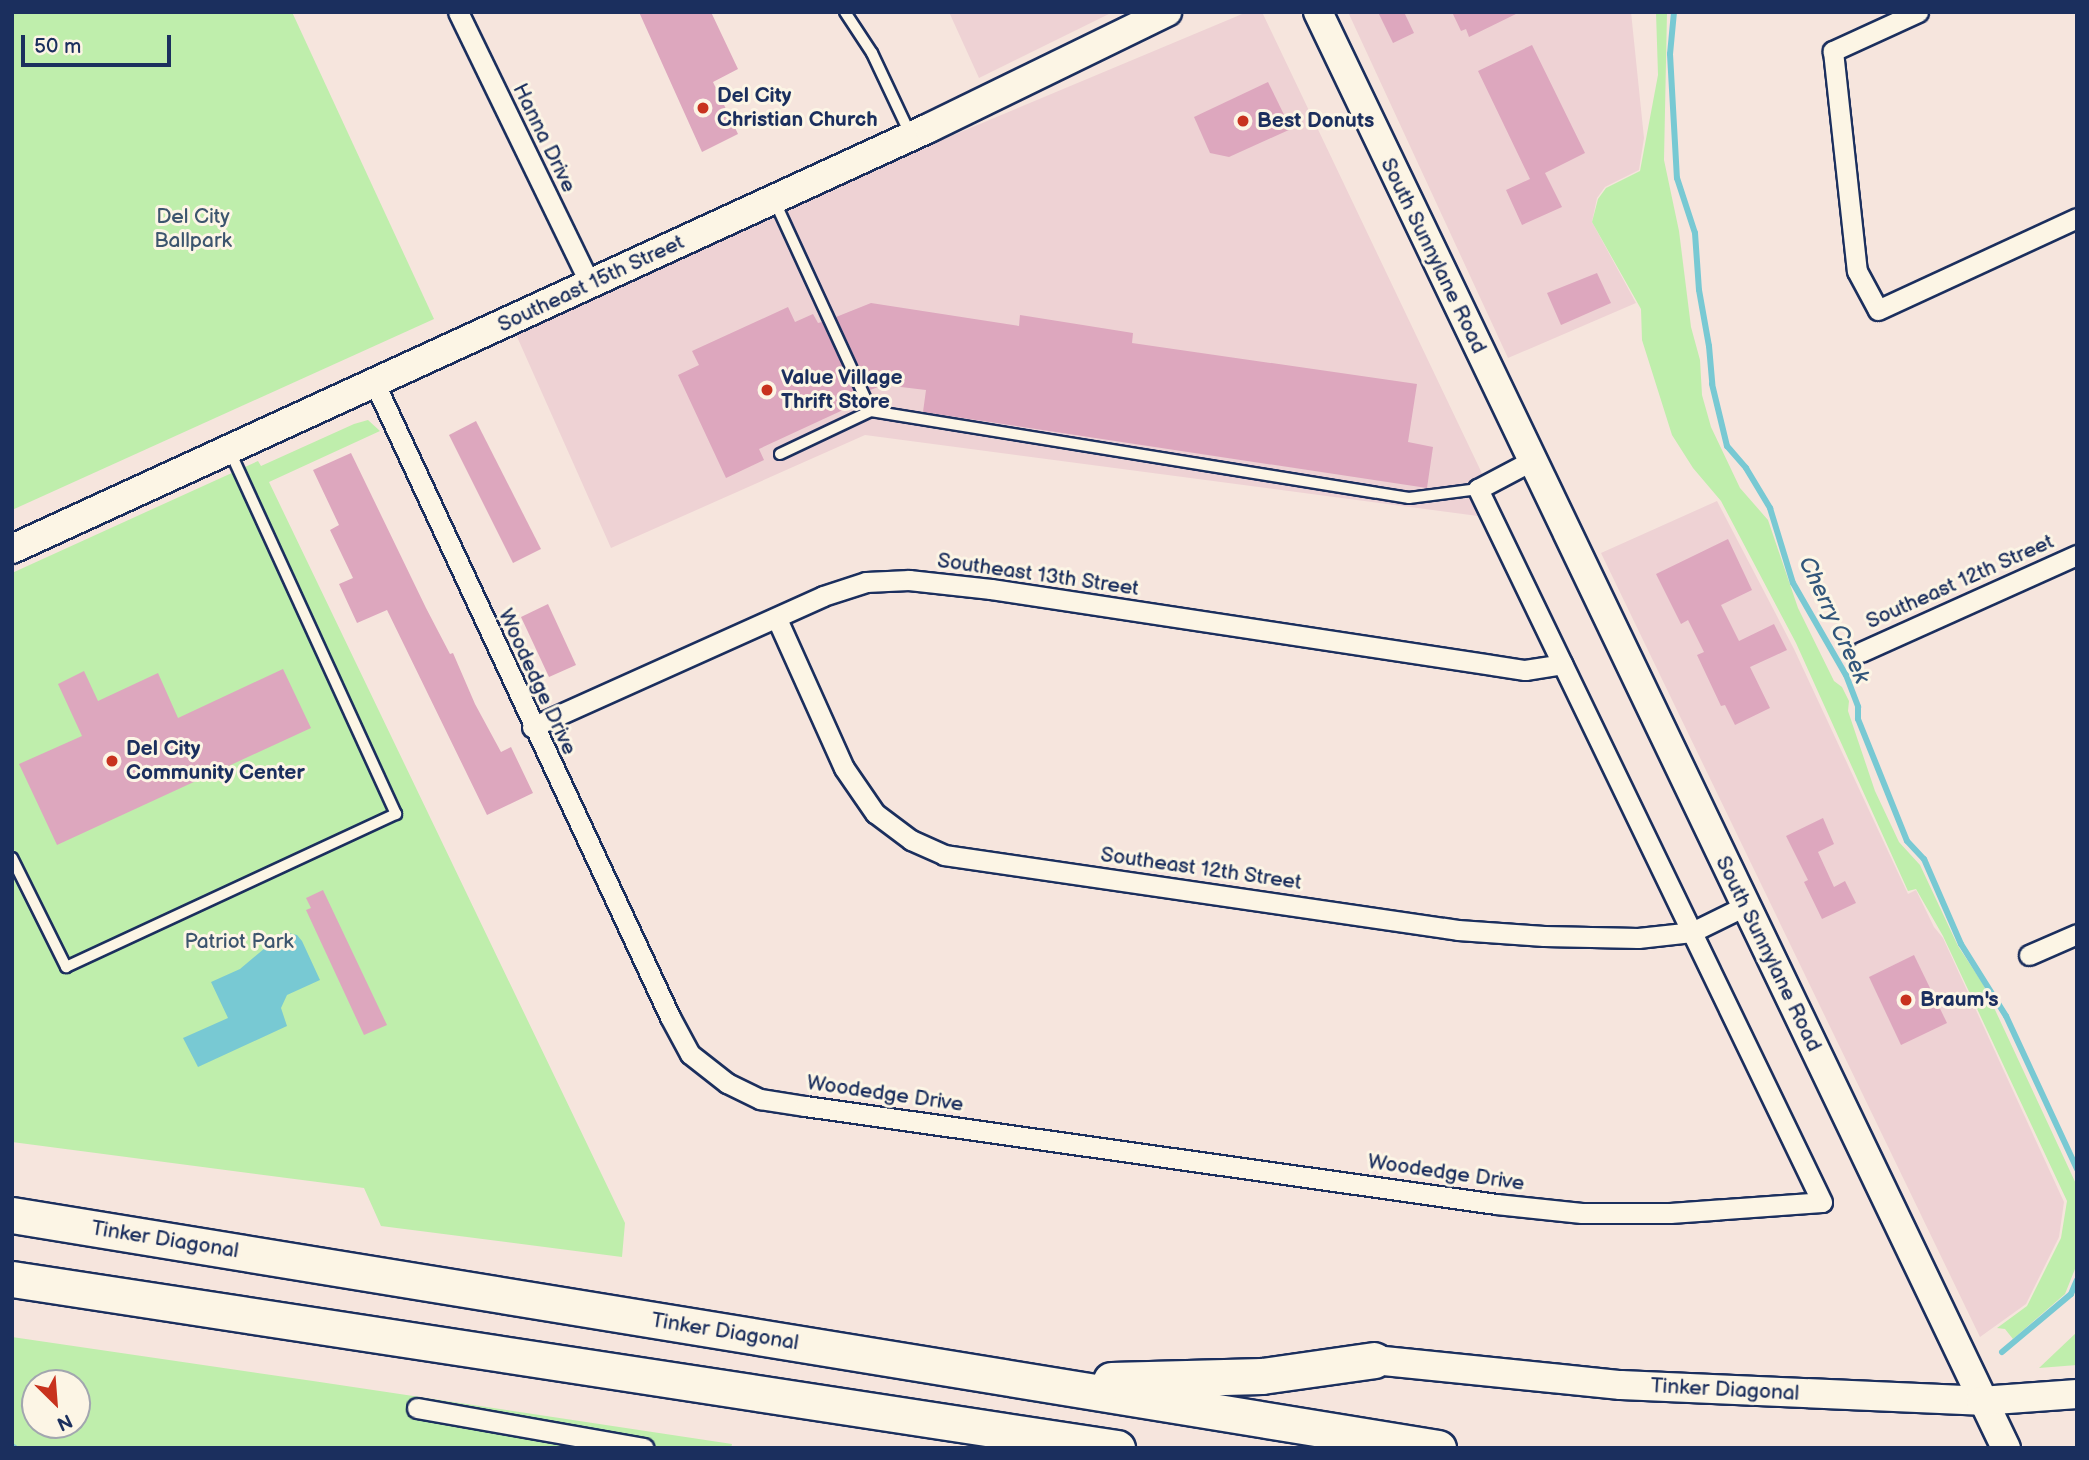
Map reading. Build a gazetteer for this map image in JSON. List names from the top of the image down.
{
  "streets": {
    "highway": ["Tinker Diagonal"],
    "main road": ["South Sunnylane Road", "Southeast 15th Street"],
    "street": [
      "Hanna Drive",
      "Southeast 13th Street",
      "Southeast 12th Street",
      "Woodedge Drive"
    ]
  },
  "crossings": [
    ["Hanna Drive", "Southeast 15th Street"],
    ["South Sunnylane Road", "Southeast 12th Street"],
    ["South Sunnylane Road", "Tinker Diagonal"],
    ["Southeast 15th Street", "Woodedge Drive"],
    ["Southeast 13th Street", "Southeast 12th Street"],
    ["Southeast 13th Street", "Woodedge Drive"],
    ["Southeast 12th Street", "Woodedge Drive"]
  ],
  "water": ["Cherry Creek"],
  "parks": ["Del City Ballpark", "Patriot Park"],
  "places": [
    "Del City Christian Church",
    "Best Donuts",
    "Value Village Thrift Store",
    "Del City Community Center",
    "Braum's"
  ],
  "scale_bar": "50 m",
  "north": "bottom right"
}
